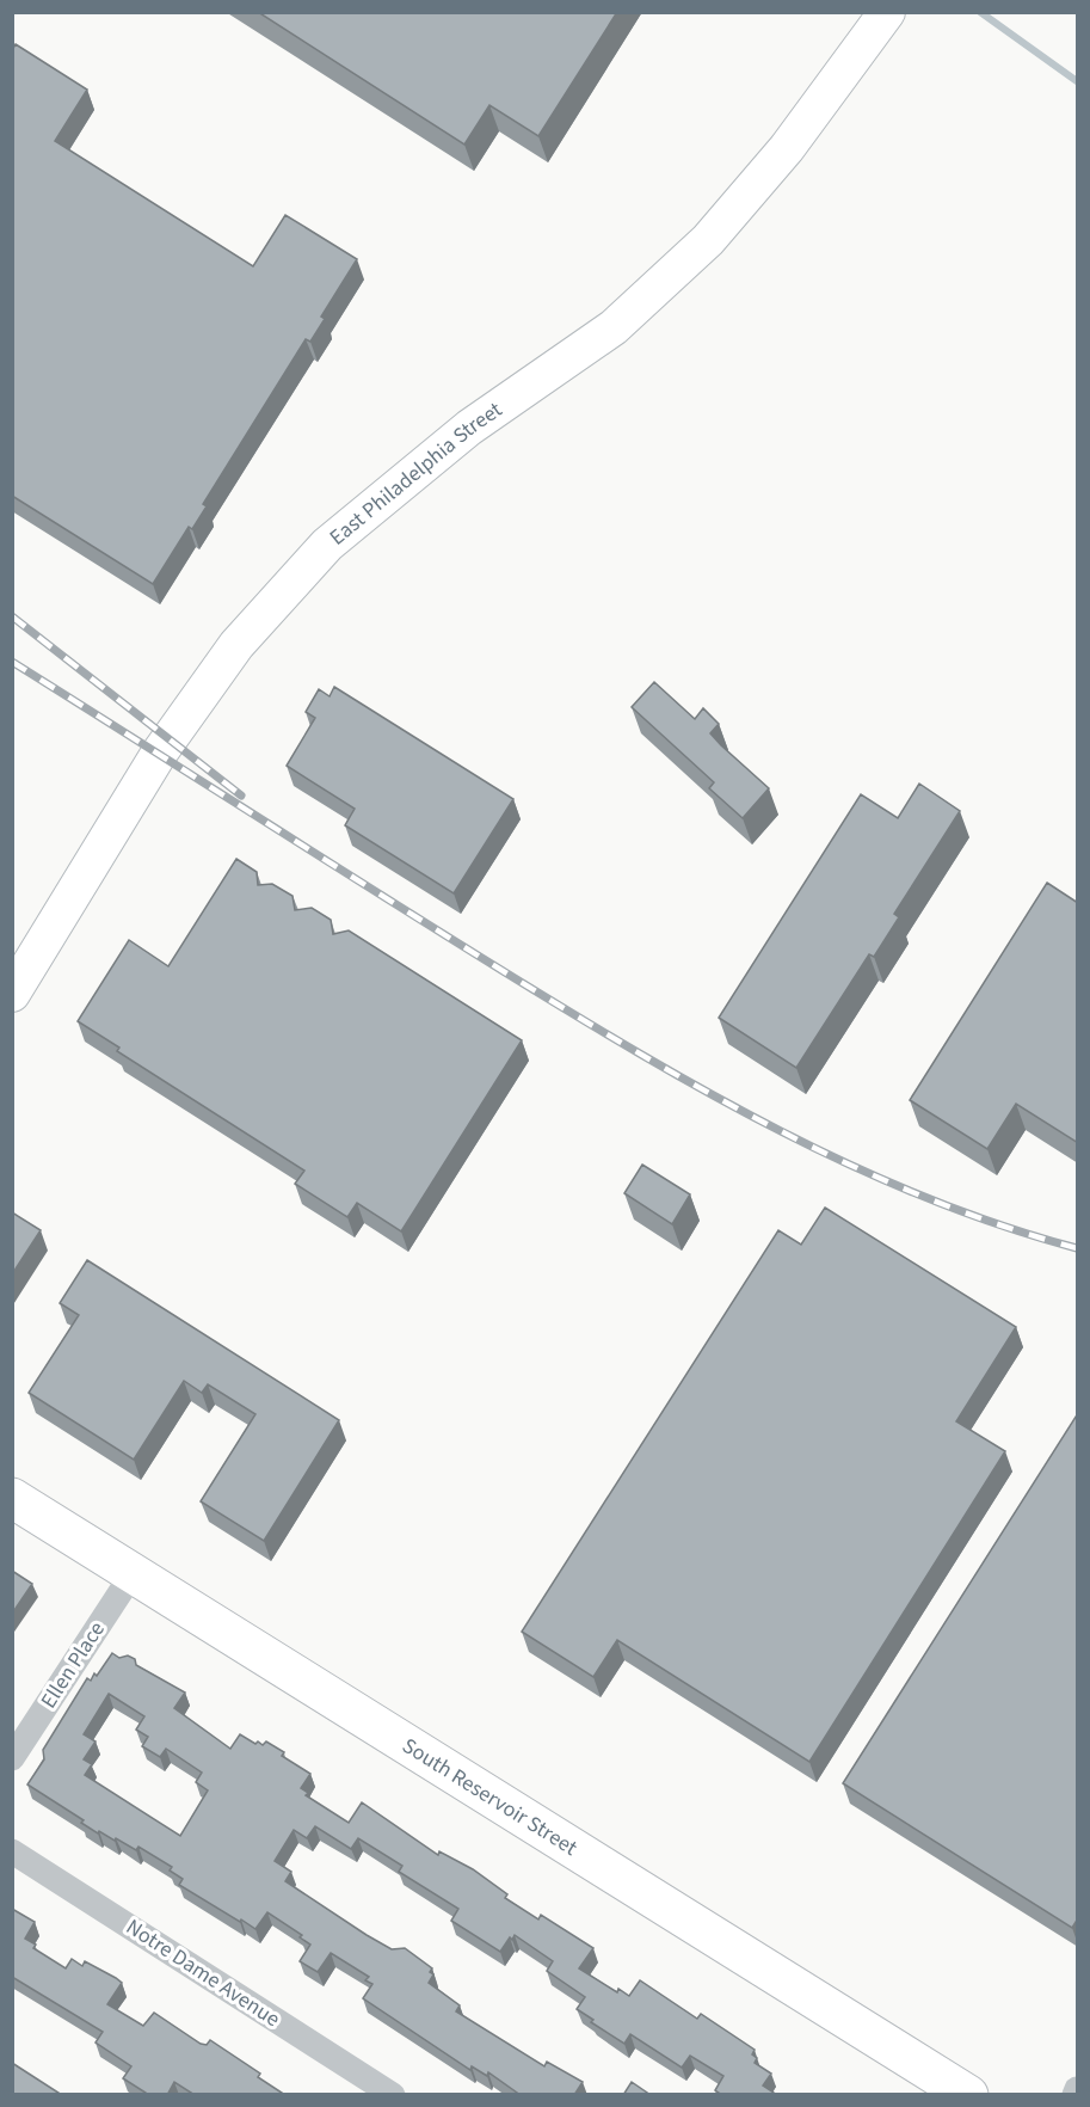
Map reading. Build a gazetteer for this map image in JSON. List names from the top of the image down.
{
  "streets": {
    "main road": ["South Reservoir Street"],
    "street": ["East Philadelphia Street", "Ellen Place", "Notre Dame Avenue"]
  },
  "crossings": [
    ["Ellen Place", "South Reservoir Street"]
  ]
}
